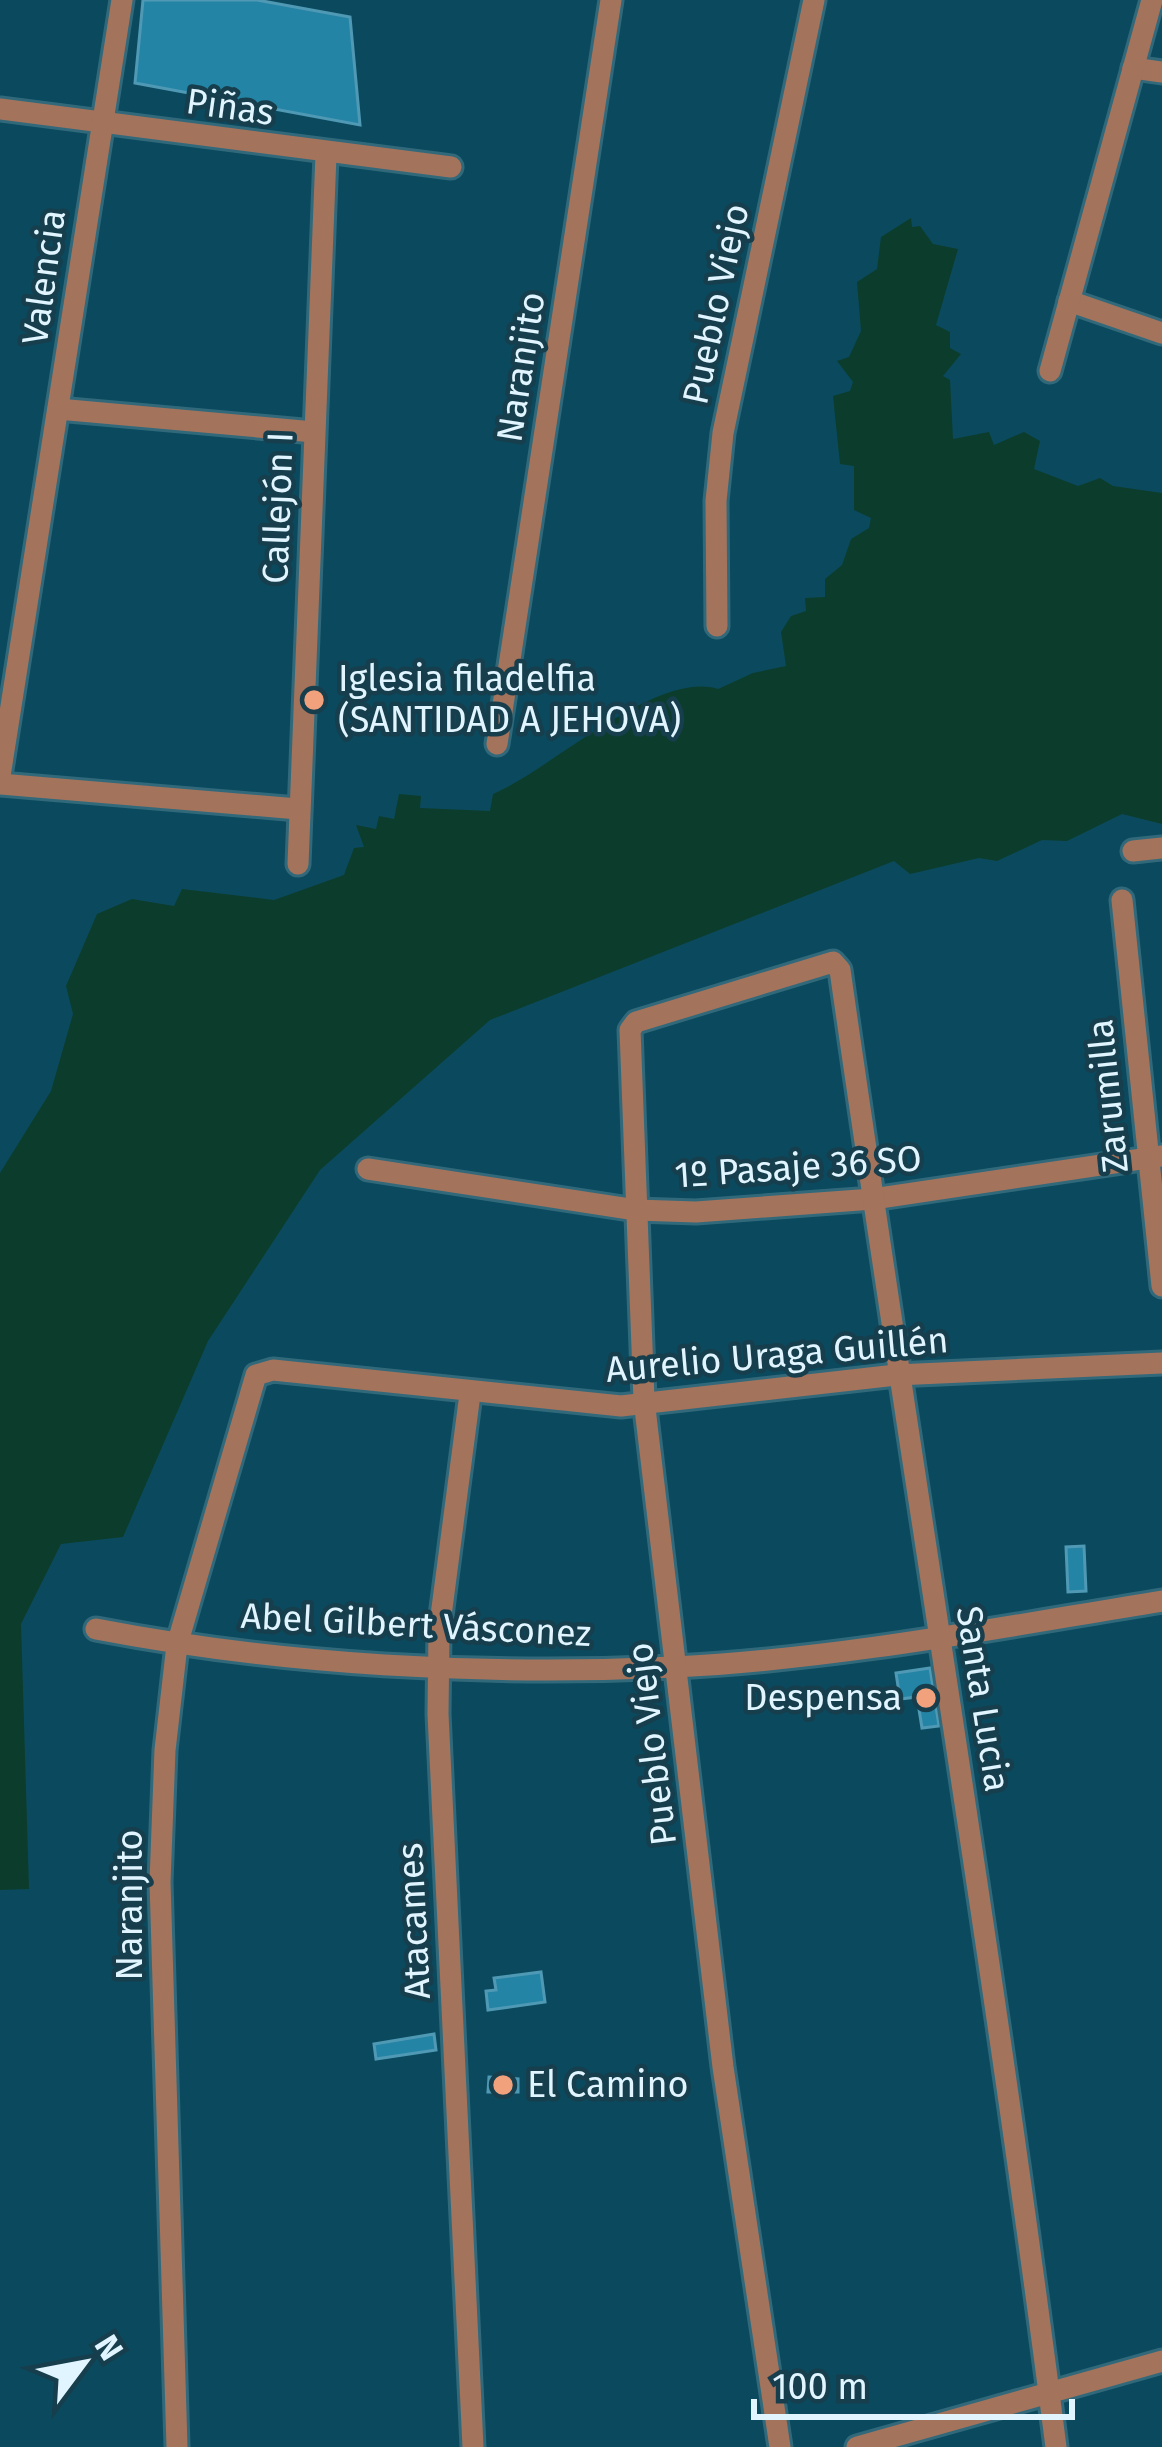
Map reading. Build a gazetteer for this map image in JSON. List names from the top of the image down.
{
  "streets": {
    "street": [
      "Piñas",
      "Valencia",
      "Pueblo Viejo",
      "Naranjito",
      "Callejón I",
      "Zarumilla",
      "1º Pasaje 36 SO",
      "Aurelio Uraga Guillén",
      "Abel Gilbert Vásconez",
      "Santa Lucia",
      "Atacames"
    ]
  },
  "crossings": [
    ["Piñas", "Valencia"],
    ["Piñas", "Callejón I"],
    ["Pueblo Viejo", "1º Pasaje 36 SO"],
    ["Pueblo Viejo", "Aurelio Uraga Guillén"],
    ["Pueblo Viejo", "Abel Gilbert Vásconez"],
    ["Pueblo Viejo", "Santa Lucia"],
    ["Naranjito", "Aurelio Uraga Guillén"],
    ["Naranjito", "Abel Gilbert Vásconez"],
    ["Zarumilla", "1º Pasaje 36 SO"],
    ["1º Pasaje 36 SO", "Santa Lucia"],
    ["Aurelio Uraga Guillén", "Santa Lucia"],
    ["Aurelio Uraga Guillén", "Atacames"],
    ["Abel Gilbert Vásconez", "Santa Lucia"],
    ["Abel Gilbert Vásconez", "Atacames"]
  ],
  "places": ["Iglesia filadelfia (SANTIDAD A JEHOVA)", "Despensa", "El Camino"],
  "scale_bar": "100 m",
  "north": "top right"
}
